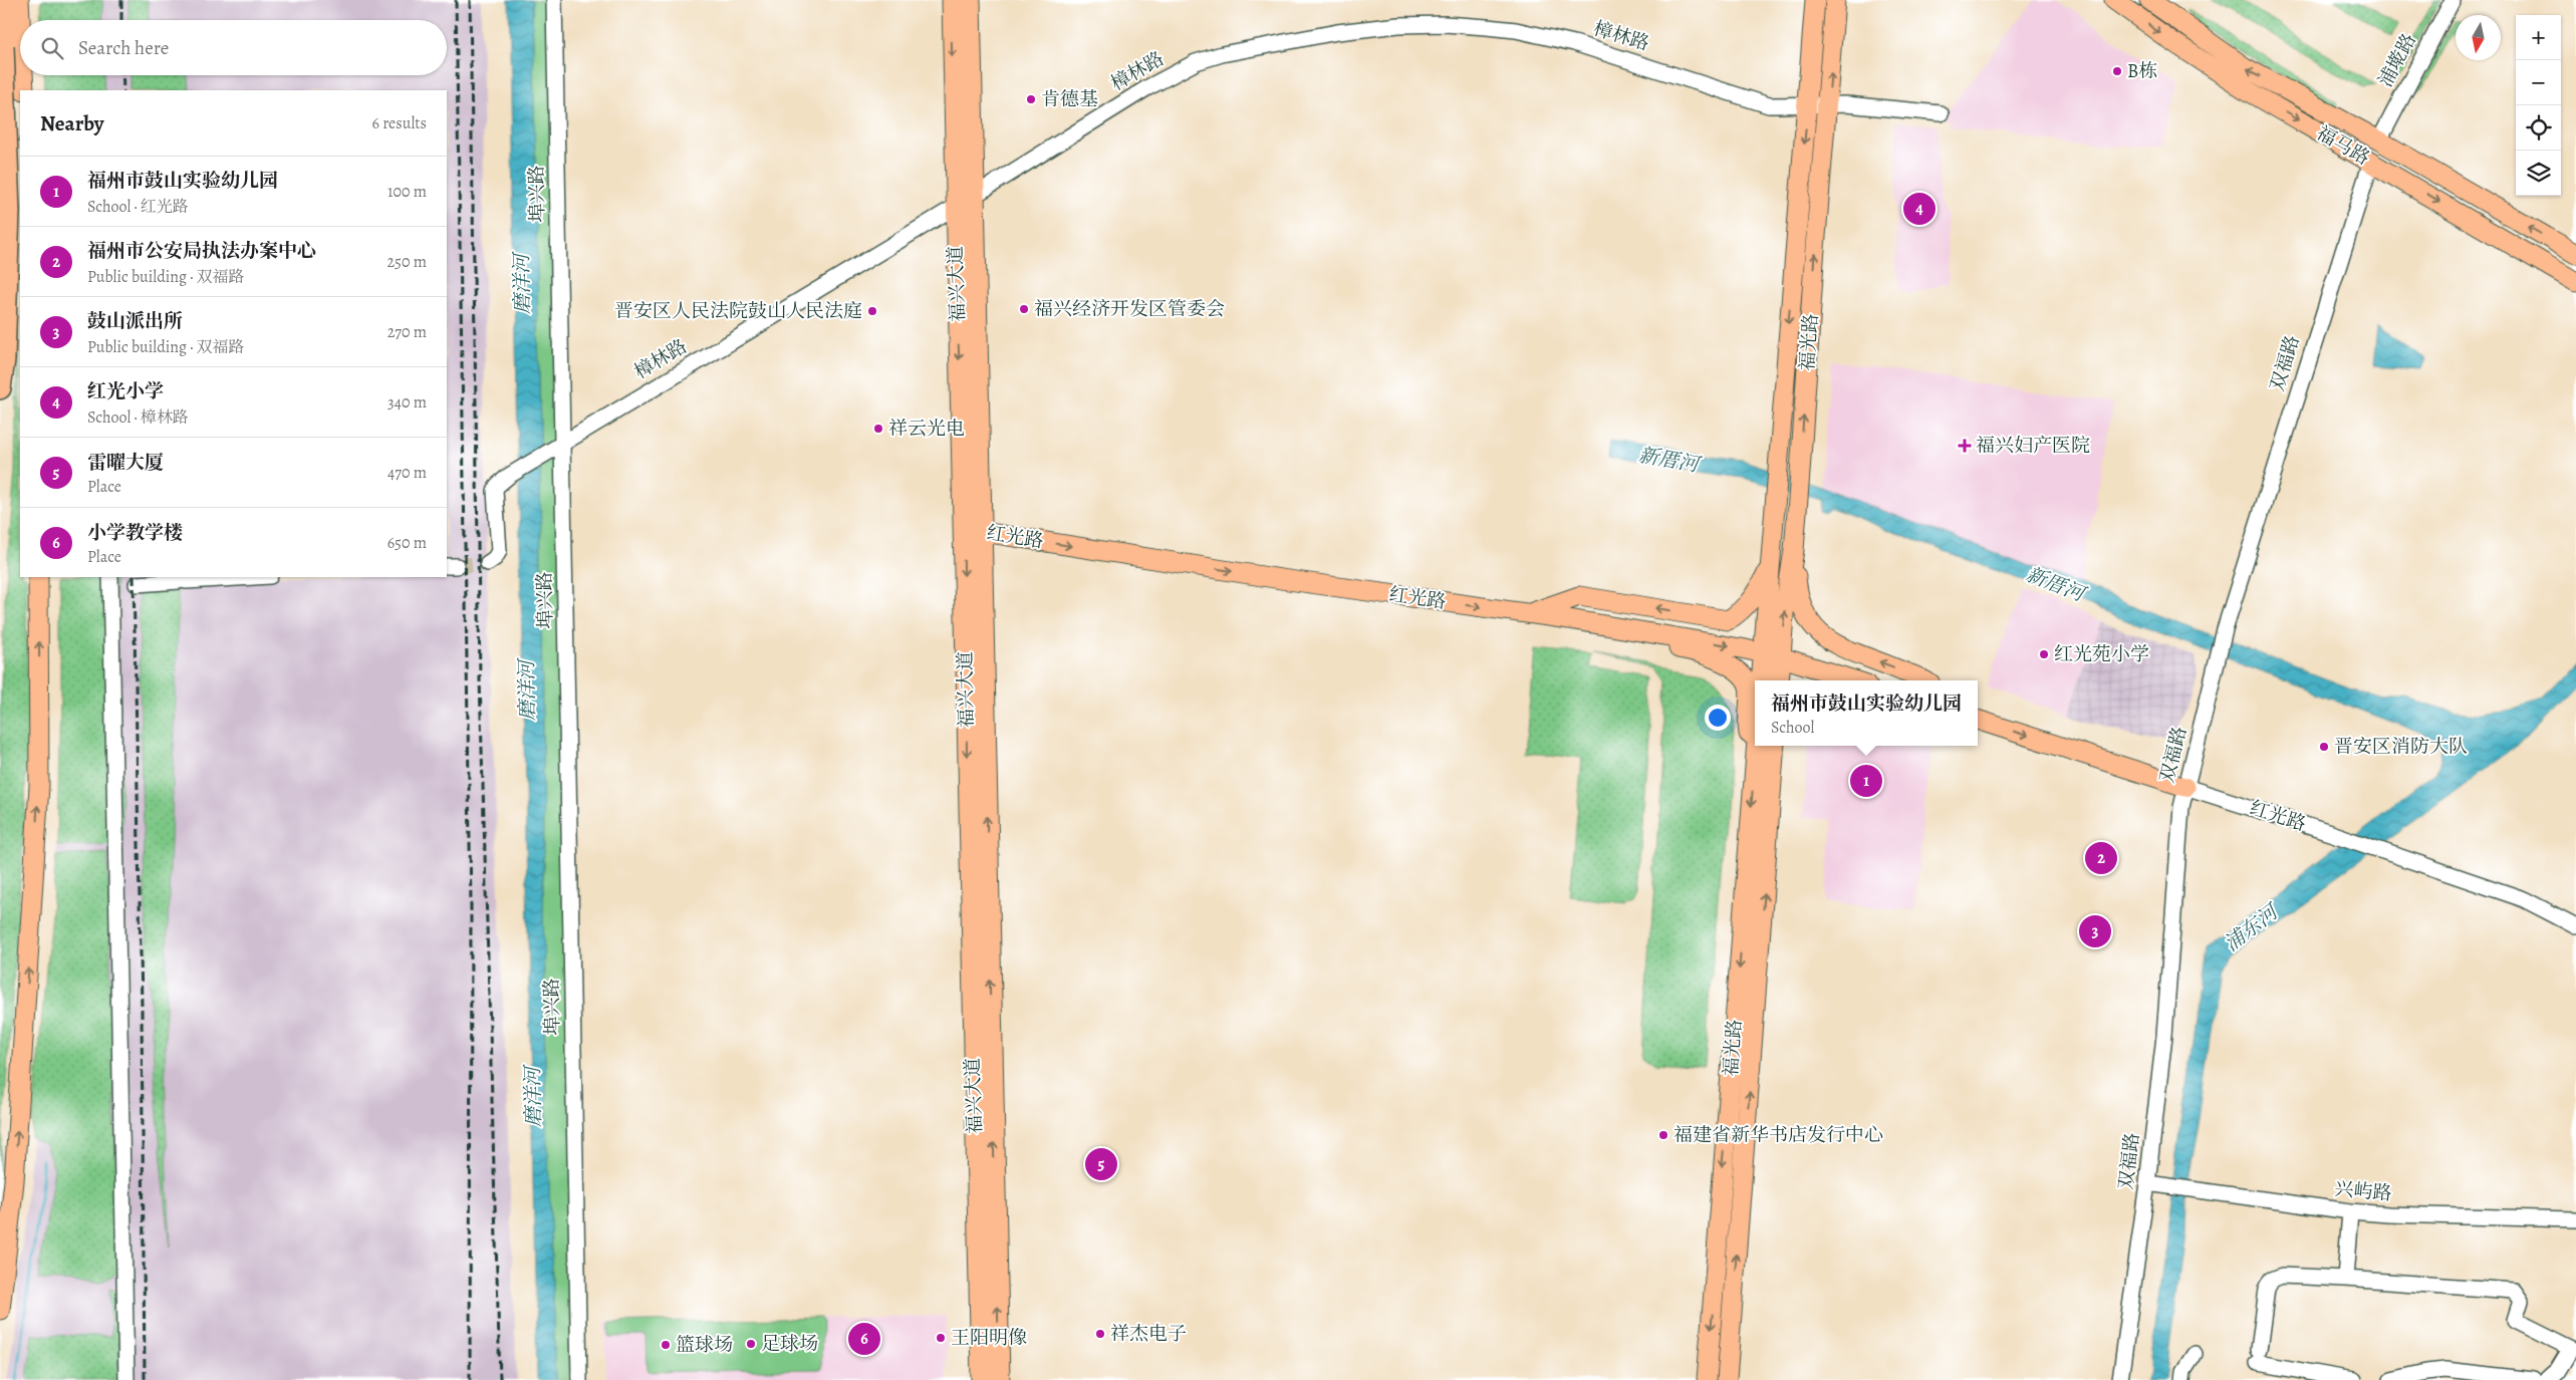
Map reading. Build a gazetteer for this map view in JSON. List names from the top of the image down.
{
  "streets": {
    "main road": [
      "福马路",
      "福兴大道",
      "福光路",
      "红光路"
    ],
    "street": [
      "樟林路",
      "浦墘路",
      "埠兴路",
      "双福路",
      "兴屿路"
    ]
  },
  "crossings": [
    ["樟林路", "埠兴路"],
    ["樟林路", "福兴大道"],
    ["樟林路", "福光路"],
    ["浦墘路", "福马路"],
    ["福马路", "双福路"],
    ["福兴大道", "红光路"],
    ["福光路", "红光路"],
    ["双福路", "红光路"],
    ["双福路", "兴屿路"]
  ],
  "one_way": ["红光路"],
  "water": ["磨洋河", "新厝河", "浦东河"],
  "places": {
    "other": [
      "B栋",
      "肯德基",
      "福兴经济开发区管委会",
      "晋安区人民法院鼓山人民法庭",
      "祥云光电",
      "红光苑小学",
      "晋安区消防大队",
      "福建省新华书店发行中心",
      "祥杰电子",
      "王阳明像",
      "足球场",
      "篮球场"
    ],
    "health": ["福兴妇产医院"]
  },
  "north": "bottom",
  "page": {
    "map_buttons": ["+", "−"],
    "search": "Search here",
    "heading": ["Nearby", "6 results"],
    "list": [
      {
        "mark": "1",
        "name": "福州市鼓山实验幼儿园",
        "note": "School · 红光路",
        "value": "100 m"
      },
      {
        "mark": "2",
        "name": "福州市公安局执法办案中心",
        "note": "Public building · 双福路",
        "value": "250 m"
      },
      {
        "mark": "3",
        "name": "鼓山派出所",
        "note": "Public building · 双福路",
        "value": "270 m"
      },
      {
        "mark": "4",
        "name": "红光小学",
        "note": "School · 樟林路",
        "value": "340 m"
      },
      {
        "mark": "5",
        "name": "雷曜大厦",
        "note": "Place",
        "value": "470 m"
      },
      {
        "mark": "6",
        "name": "小学教学楼",
        "note": "Place",
        "value": "650 m"
      }
    ],
    "pins": [
      "4",
      "1",
      "2",
      "3",
      "5",
      "6"
    ],
    "popup": ["福州市鼓山实验幼儿园", "School"]
  }
}
